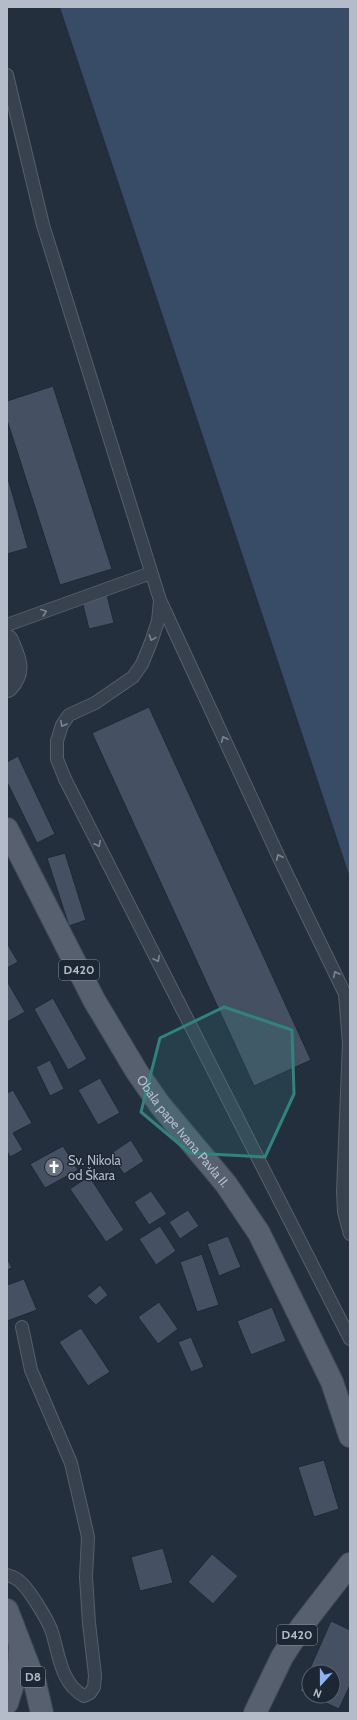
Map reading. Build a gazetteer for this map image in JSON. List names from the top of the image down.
{
  "streets": {
    "main road": ["D420", "Obala pape Ivana Pavla II.", "D8"]
  },
  "places": {
    "church": ["Sv. Nikola od Škara"]
  },
  "north": "bottom"
}
